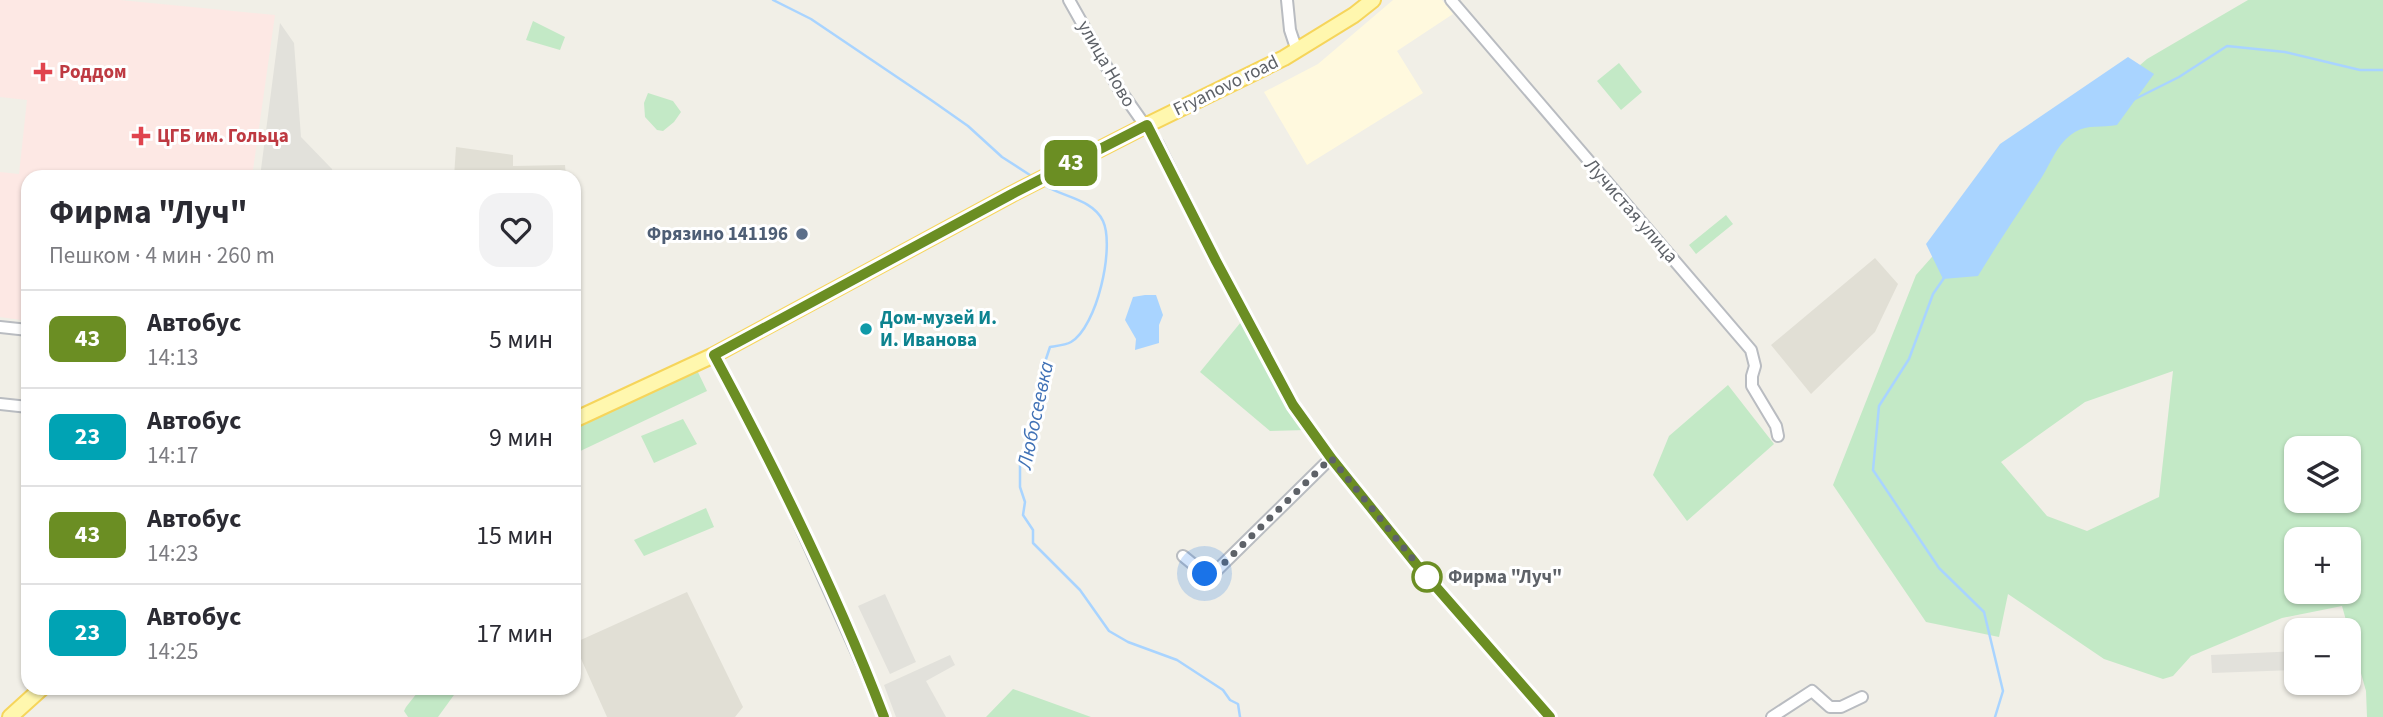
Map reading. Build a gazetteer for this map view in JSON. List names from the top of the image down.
{
  "streets": {
    "main road": ["Fryanovo road"],
    "street": ["улица Ново", "Лучистая улица"]
  },
  "crossings": [
    ["улица Ново", "Fryanovo road"]
  ],
  "water": ["Любосеевка"],
  "places": {
    "health": ["Роддом", "ЦГБ им. Гольца"],
    "other": ["Фрязино 141196", "Дом-музей И. И. Иванова", "Фирма \"Луч\""]
  },
  "lines": ["bus line 43"],
  "page": {
    "on_map": "43",
    "heading": ["Фирма \"Луч\"", "Пешком · 4 мин · 260 m"],
    "list": [
      {
        "mark": "43",
        "name": "Автобус",
        "note": "14:13",
        "value": "5 мин"
      },
      {
        "mark": "23",
        "name": "Автобус",
        "note": "14:17",
        "value": "9 мин"
      },
      {
        "mark": "43",
        "name": "Автобус",
        "note": "14:23",
        "value": "15 мин"
      },
      {
        "mark": "23",
        "name": "Автобус",
        "note": "14:25",
        "value": "17 мин"
      }
    ],
    "map_buttons": ["+", "−"]
  }
}
